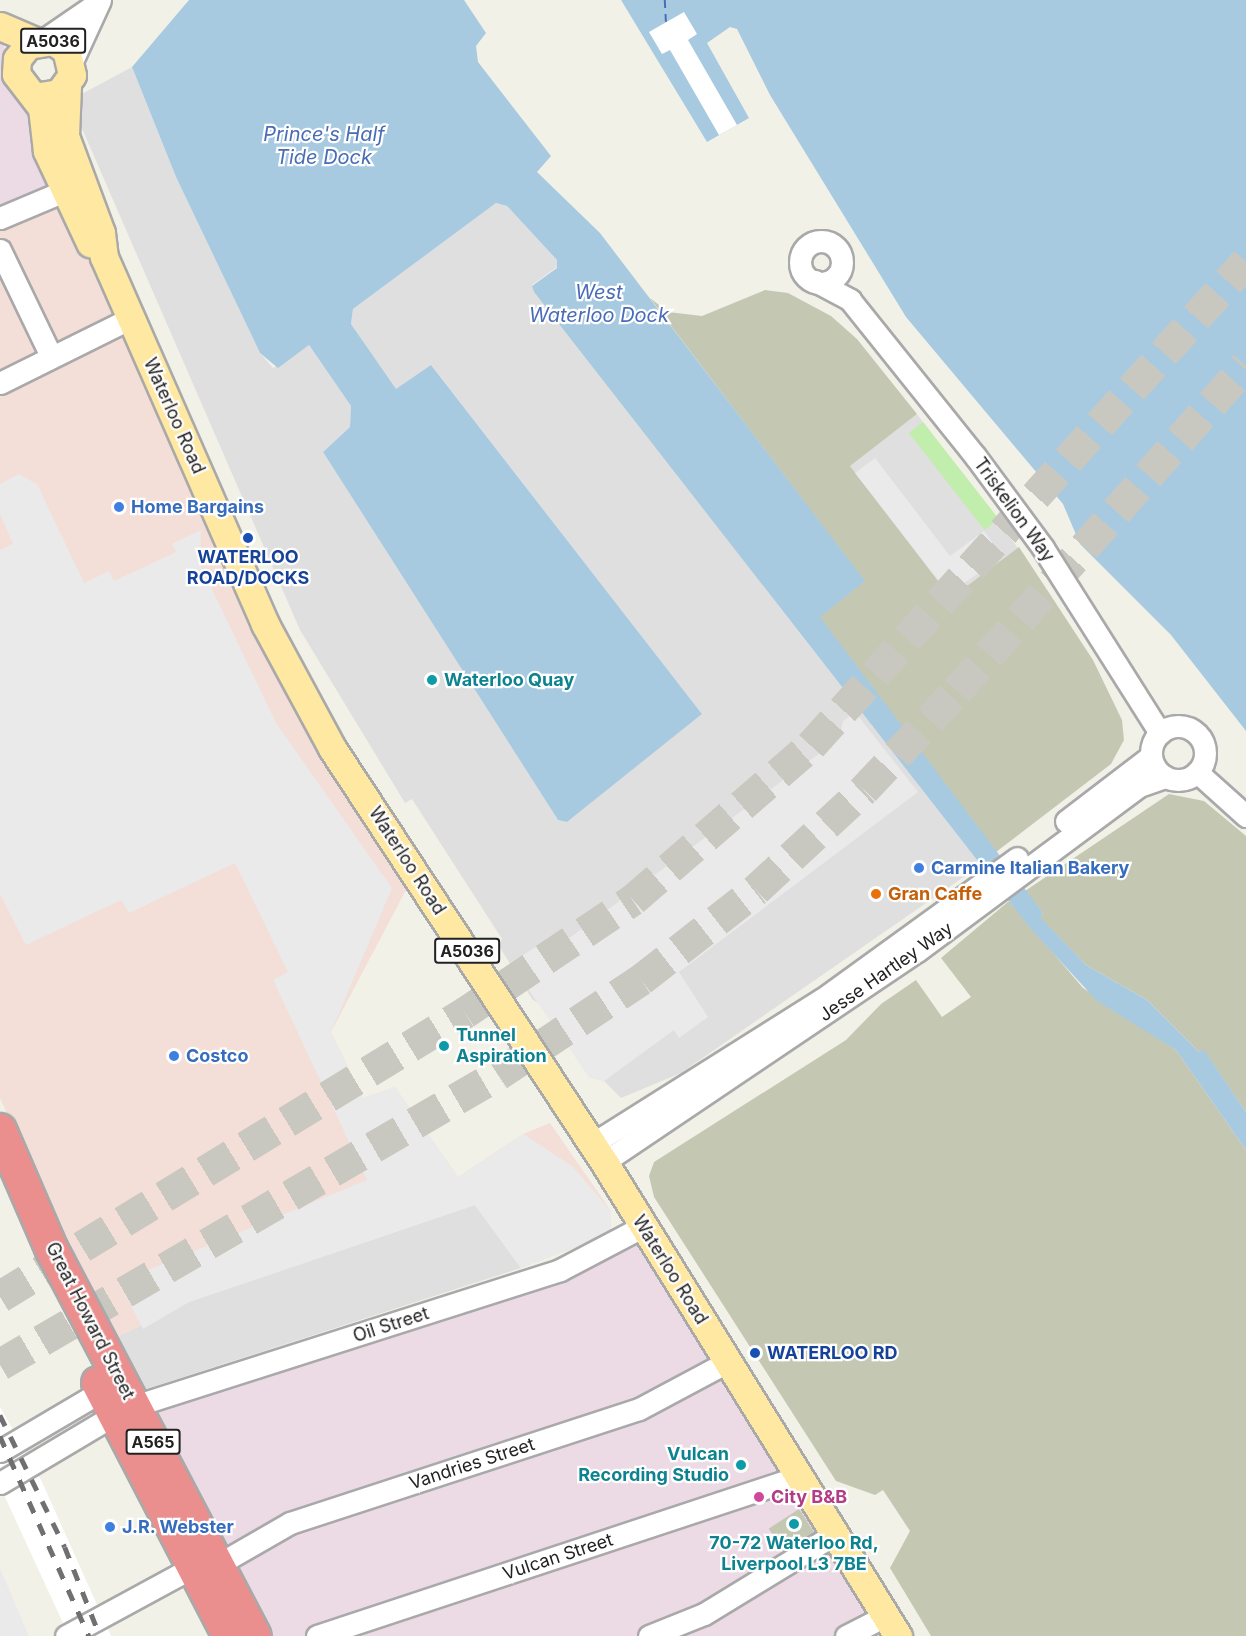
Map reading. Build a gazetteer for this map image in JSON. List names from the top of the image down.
{
  "streets": {
    "highway": ["Great Howard Street", "A565"],
    "main road": ["A5036", "Waterloo Road"],
    "street": [
      "Triskelion Way",
      "Jesse Hartley Way",
      "Oil Street",
      "Vandries Street",
      "Vulcan Street"
    ]
  },
  "crossings": [
    ["A5036", "Waterloo Road"],
    ["Waterloo Road", "Jesse Hartley Way"],
    ["Waterloo Road", "Oil Street"],
    ["Waterloo Road", "Vandries Street"],
    ["Waterloo Road", "Vulcan Street"],
    ["Triskelion Way", "Jesse Hartley Way"],
    ["Great Howard Street", "Oil Street"],
    ["Great Howard Street", "Vandries Street"]
  ],
  "water": ["Prince's Half Tide Dock", "West Waterloo Dock"],
  "places": [
    "Home Bargains",
    "WATERLOO ROAD/DOCKS",
    "Waterloo Quay",
    "Carmine Italian Bakery",
    "Gran Caffe",
    "Tunnel Aspiration",
    "Costco",
    "WATERLOO RD",
    "Vulcan Recording Studio",
    "City B&B",
    "70-72 Waterloo Rd, Liverpool L3 7BE",
    "J.R. Webster"
  ]
}
